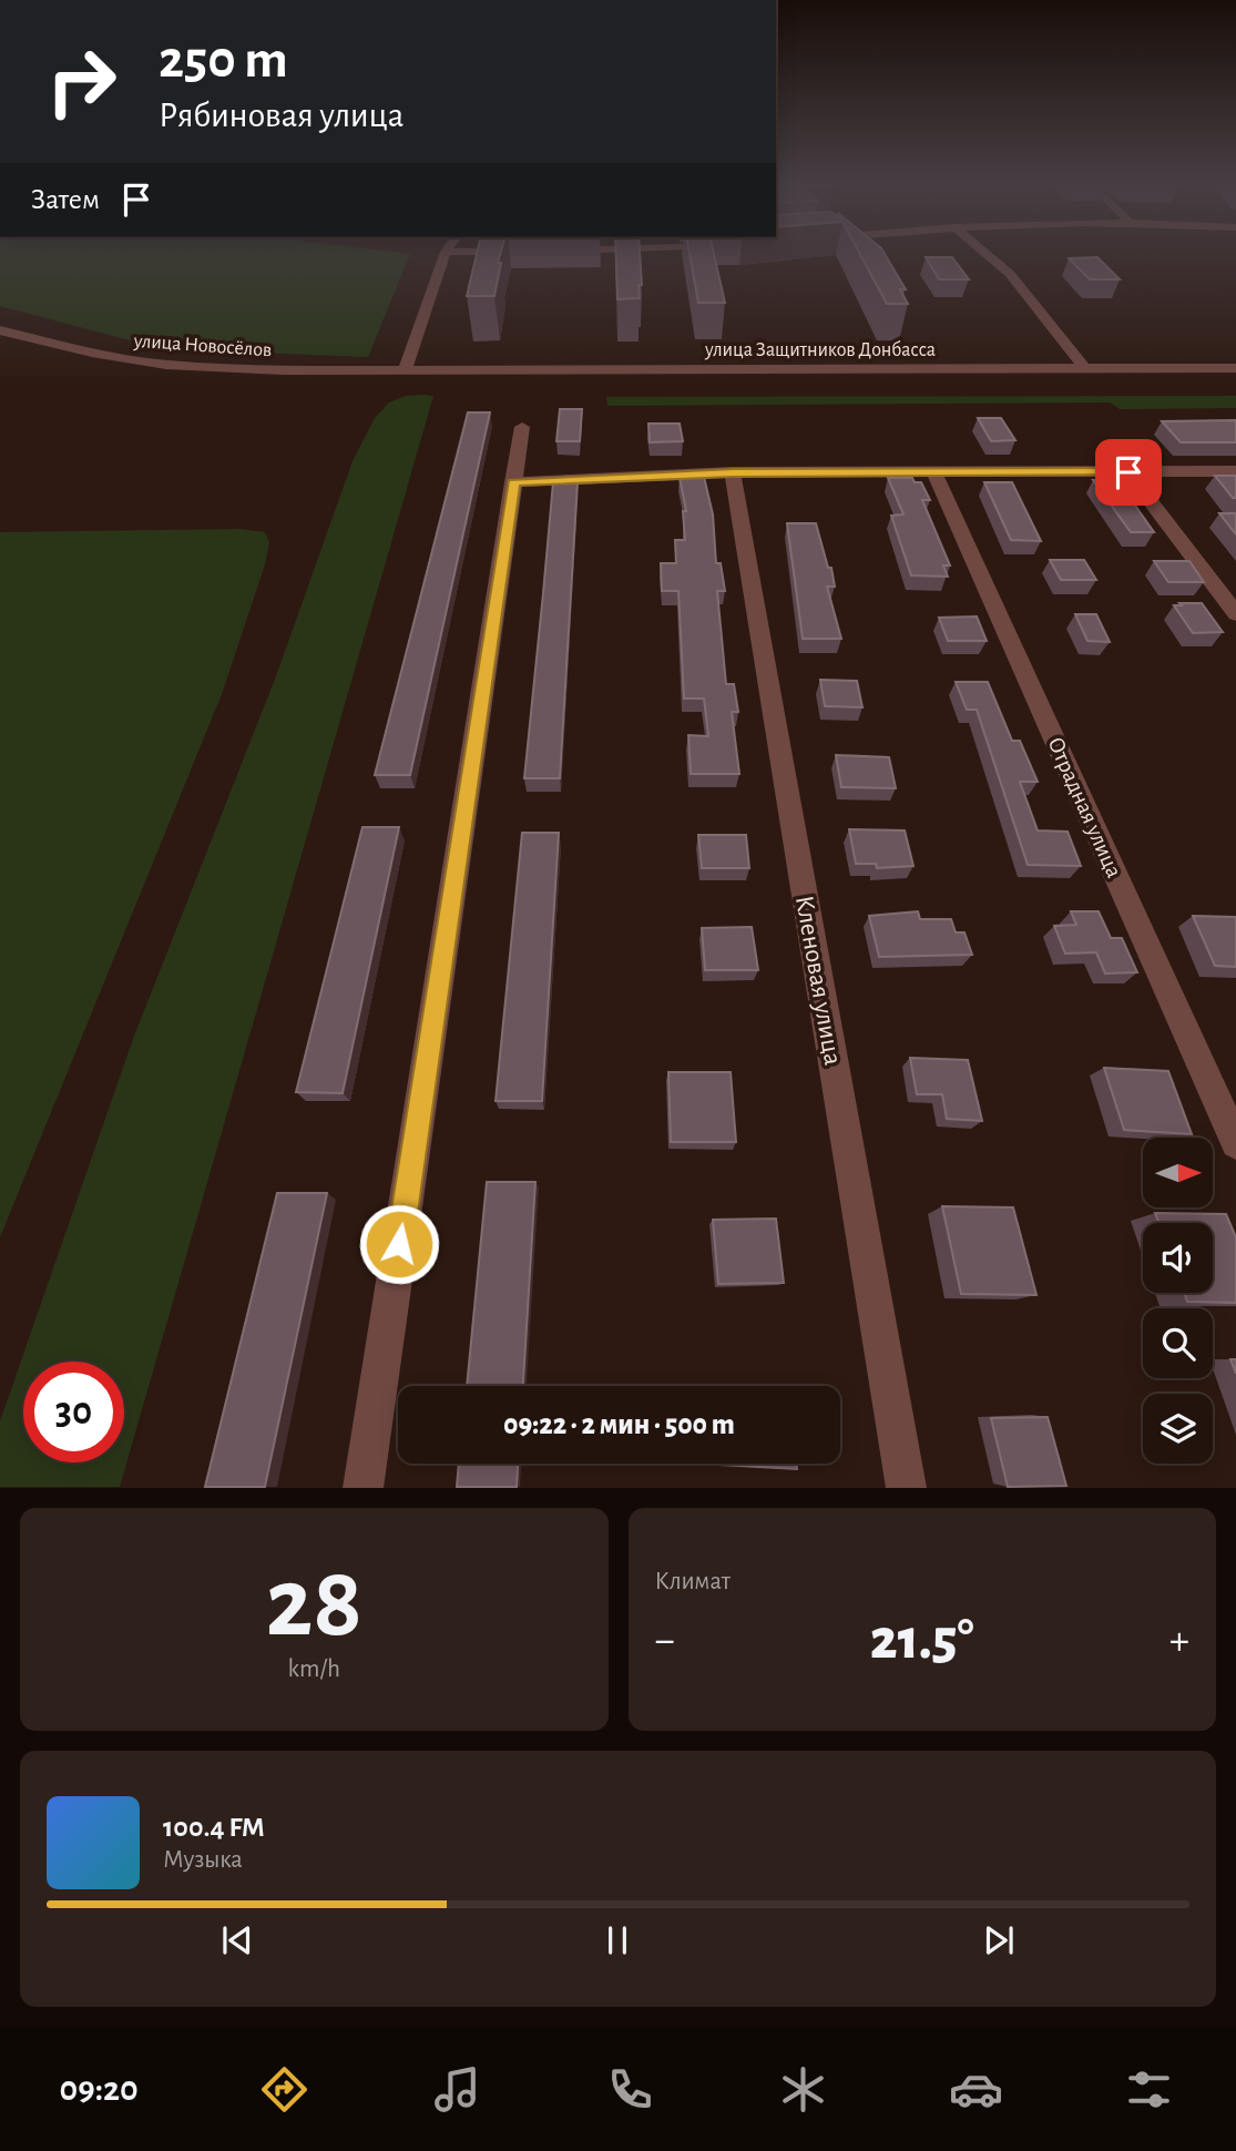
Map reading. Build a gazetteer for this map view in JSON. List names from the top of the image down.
{
  "streets": {
    "street": [
      "улица Новосёлов",
      "улица Защитников Донбасса",
      "Отрадная улица",
      "Кленовая улица"
    ]
  },
  "crossings": [
    ["улица Новосёлов", "улица Защитников Донбасса"]
  ],
  "north": "right",
  "page": {
    "turn": ["250 m", "Рябиновая улица"],
    "then": "Затем",
    "limit": "30",
    "trip": "09:22 · 2 мин · 500 m",
    "tile": [
      ["28", "km/h"],
      "Климат"
    ],
    "heat": ["−", "21.5°", "+"],
    "song": ["100.4 FM", "Музыка"],
    "tabs": "09:20"
  }
}
